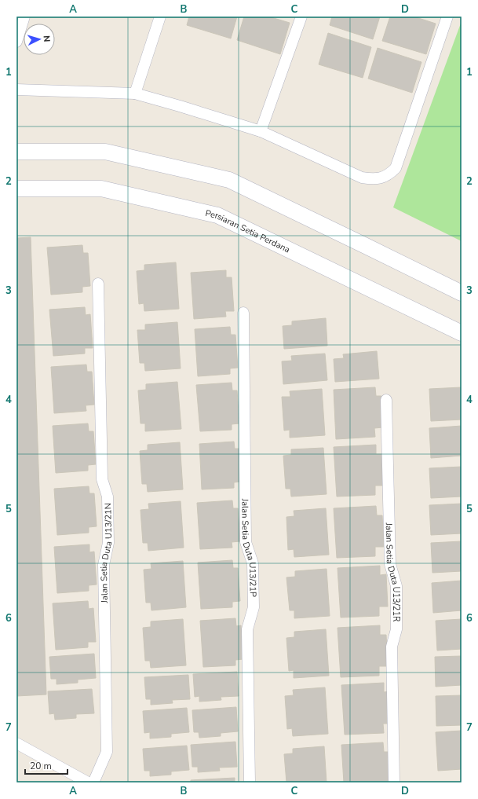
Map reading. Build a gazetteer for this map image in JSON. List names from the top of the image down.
{
  "streets": {
    "main road": ["Persiaran Setia Perdana"],
    "street": ["Jalan Setia Duta U13/21P", "Jalan Setia Duta U13/21N", "Jalan Setia Duta U13/21R"]
  },
  "scale_bar": "20 m",
  "north": "right",
  "grid": {
    "columns": [
      "A",
      "B",
      "C",
      "D"
    ],
    "rows": [
      "1",
      "2",
      "3",
      "4",
      "5",
      "6",
      "7"
    ]
  }
}
